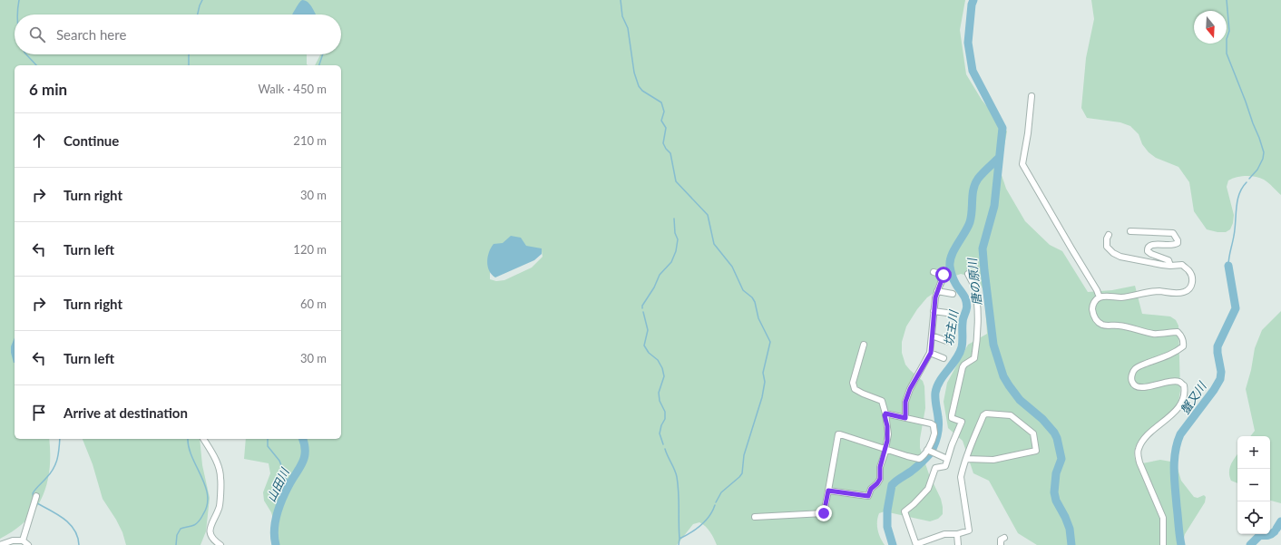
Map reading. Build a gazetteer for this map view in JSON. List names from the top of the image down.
{
  "water": [
    "唐の原川",
    "坊主川",
    "蟹又川",
    "山田川"
  ],
  "north": "bottom",
  "page": {
    "search": "Search here",
    "heading": ["6 min", "Walk · 450 m"],
    "list": [
      ["Continue", "210 m"],
      ["Turn right", "30 m"],
      ["Turn left", "120 m"],
      ["Turn right", "60 m"],
      ["Turn left", "30 m"],
      "Arrive at destination"
    ],
    "map_buttons": ["+", "−"]
  }
}
